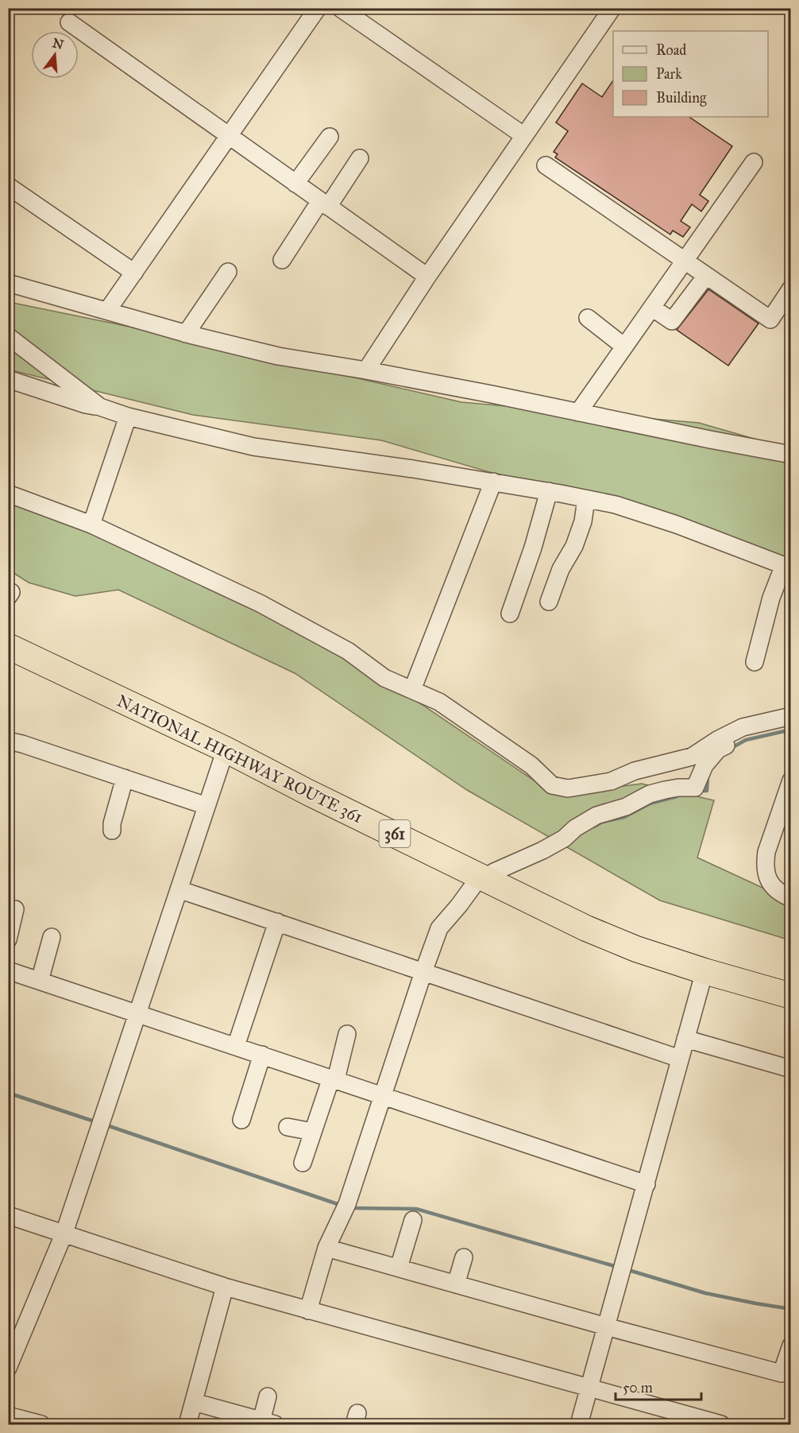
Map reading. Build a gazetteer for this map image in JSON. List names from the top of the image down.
{
  "streets": {
    "highway": ["NATIONAL HIGHWAY ROUTE 361", "361"]
  },
  "legend": ["Road", "Park", "Building"],
  "scale_bar": "50 m",
  "north": "top"
}
